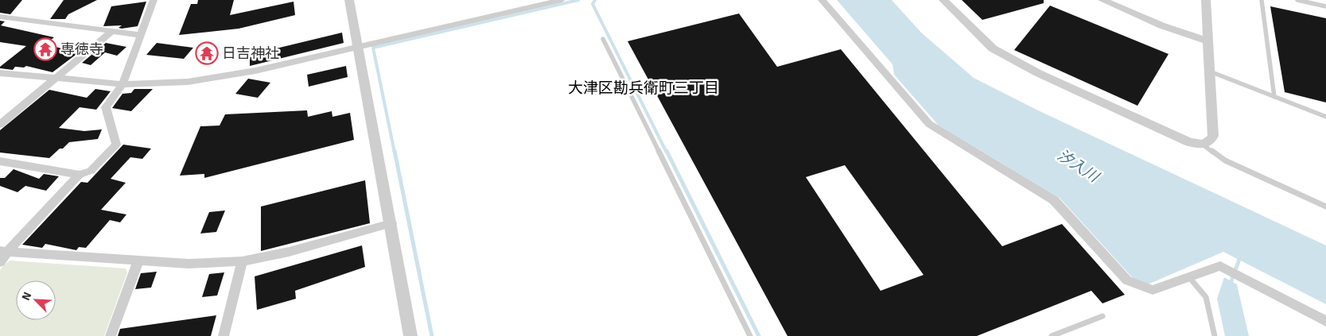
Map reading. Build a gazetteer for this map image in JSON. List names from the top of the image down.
{
  "districts": ["大津区勘兵衛町三丁目"],
  "water": ["汐入川"],
  "places": {
    "temple": ["専徳寺", "日吉神社"]
  },
  "north": "top left"
}
